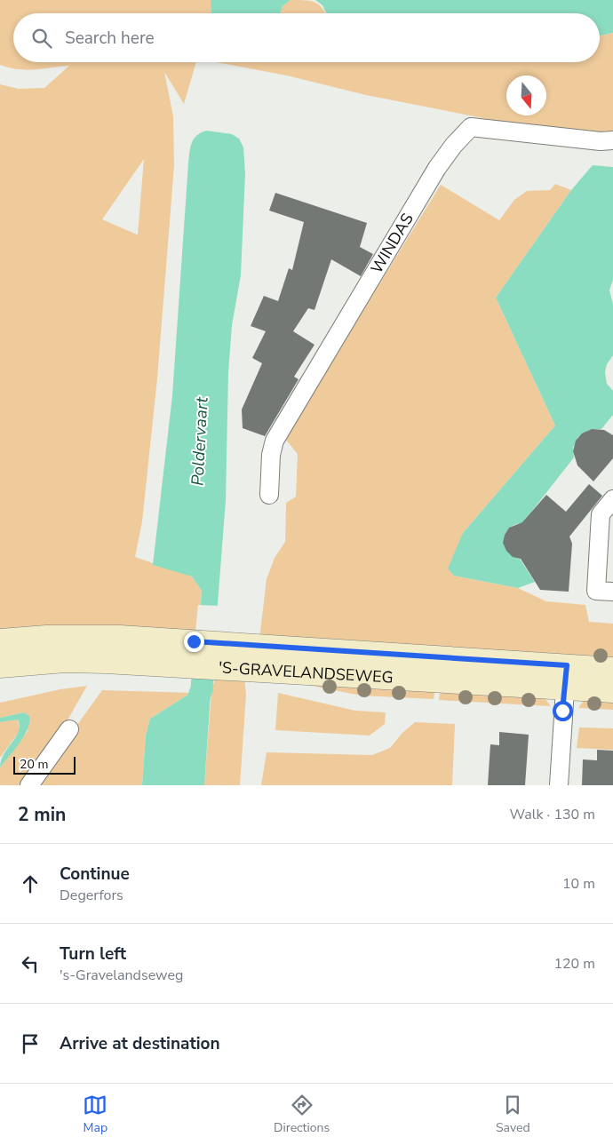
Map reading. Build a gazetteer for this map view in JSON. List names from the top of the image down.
{
  "streets": {
    "main road": ["'S-GRAVELANDSEWEG"],
    "street": ["WINDAS"]
  },
  "water": ["Poldervaart"],
  "scale_bar": "20 m",
  "north": "bottom",
  "page": {
    "search": "Search here",
    "scale": "20 m",
    "heading": ["2 min", "Walk · 130 m"],
    "list": [
      ["Continue", "Degerfors", "10 m"],
      ["Turn left", "'s-Gravelandseweg", "120 m"],
      "Arrive at destination"
    ],
    "nav": ["Map", "Directions", "Saved"]
  }
}
